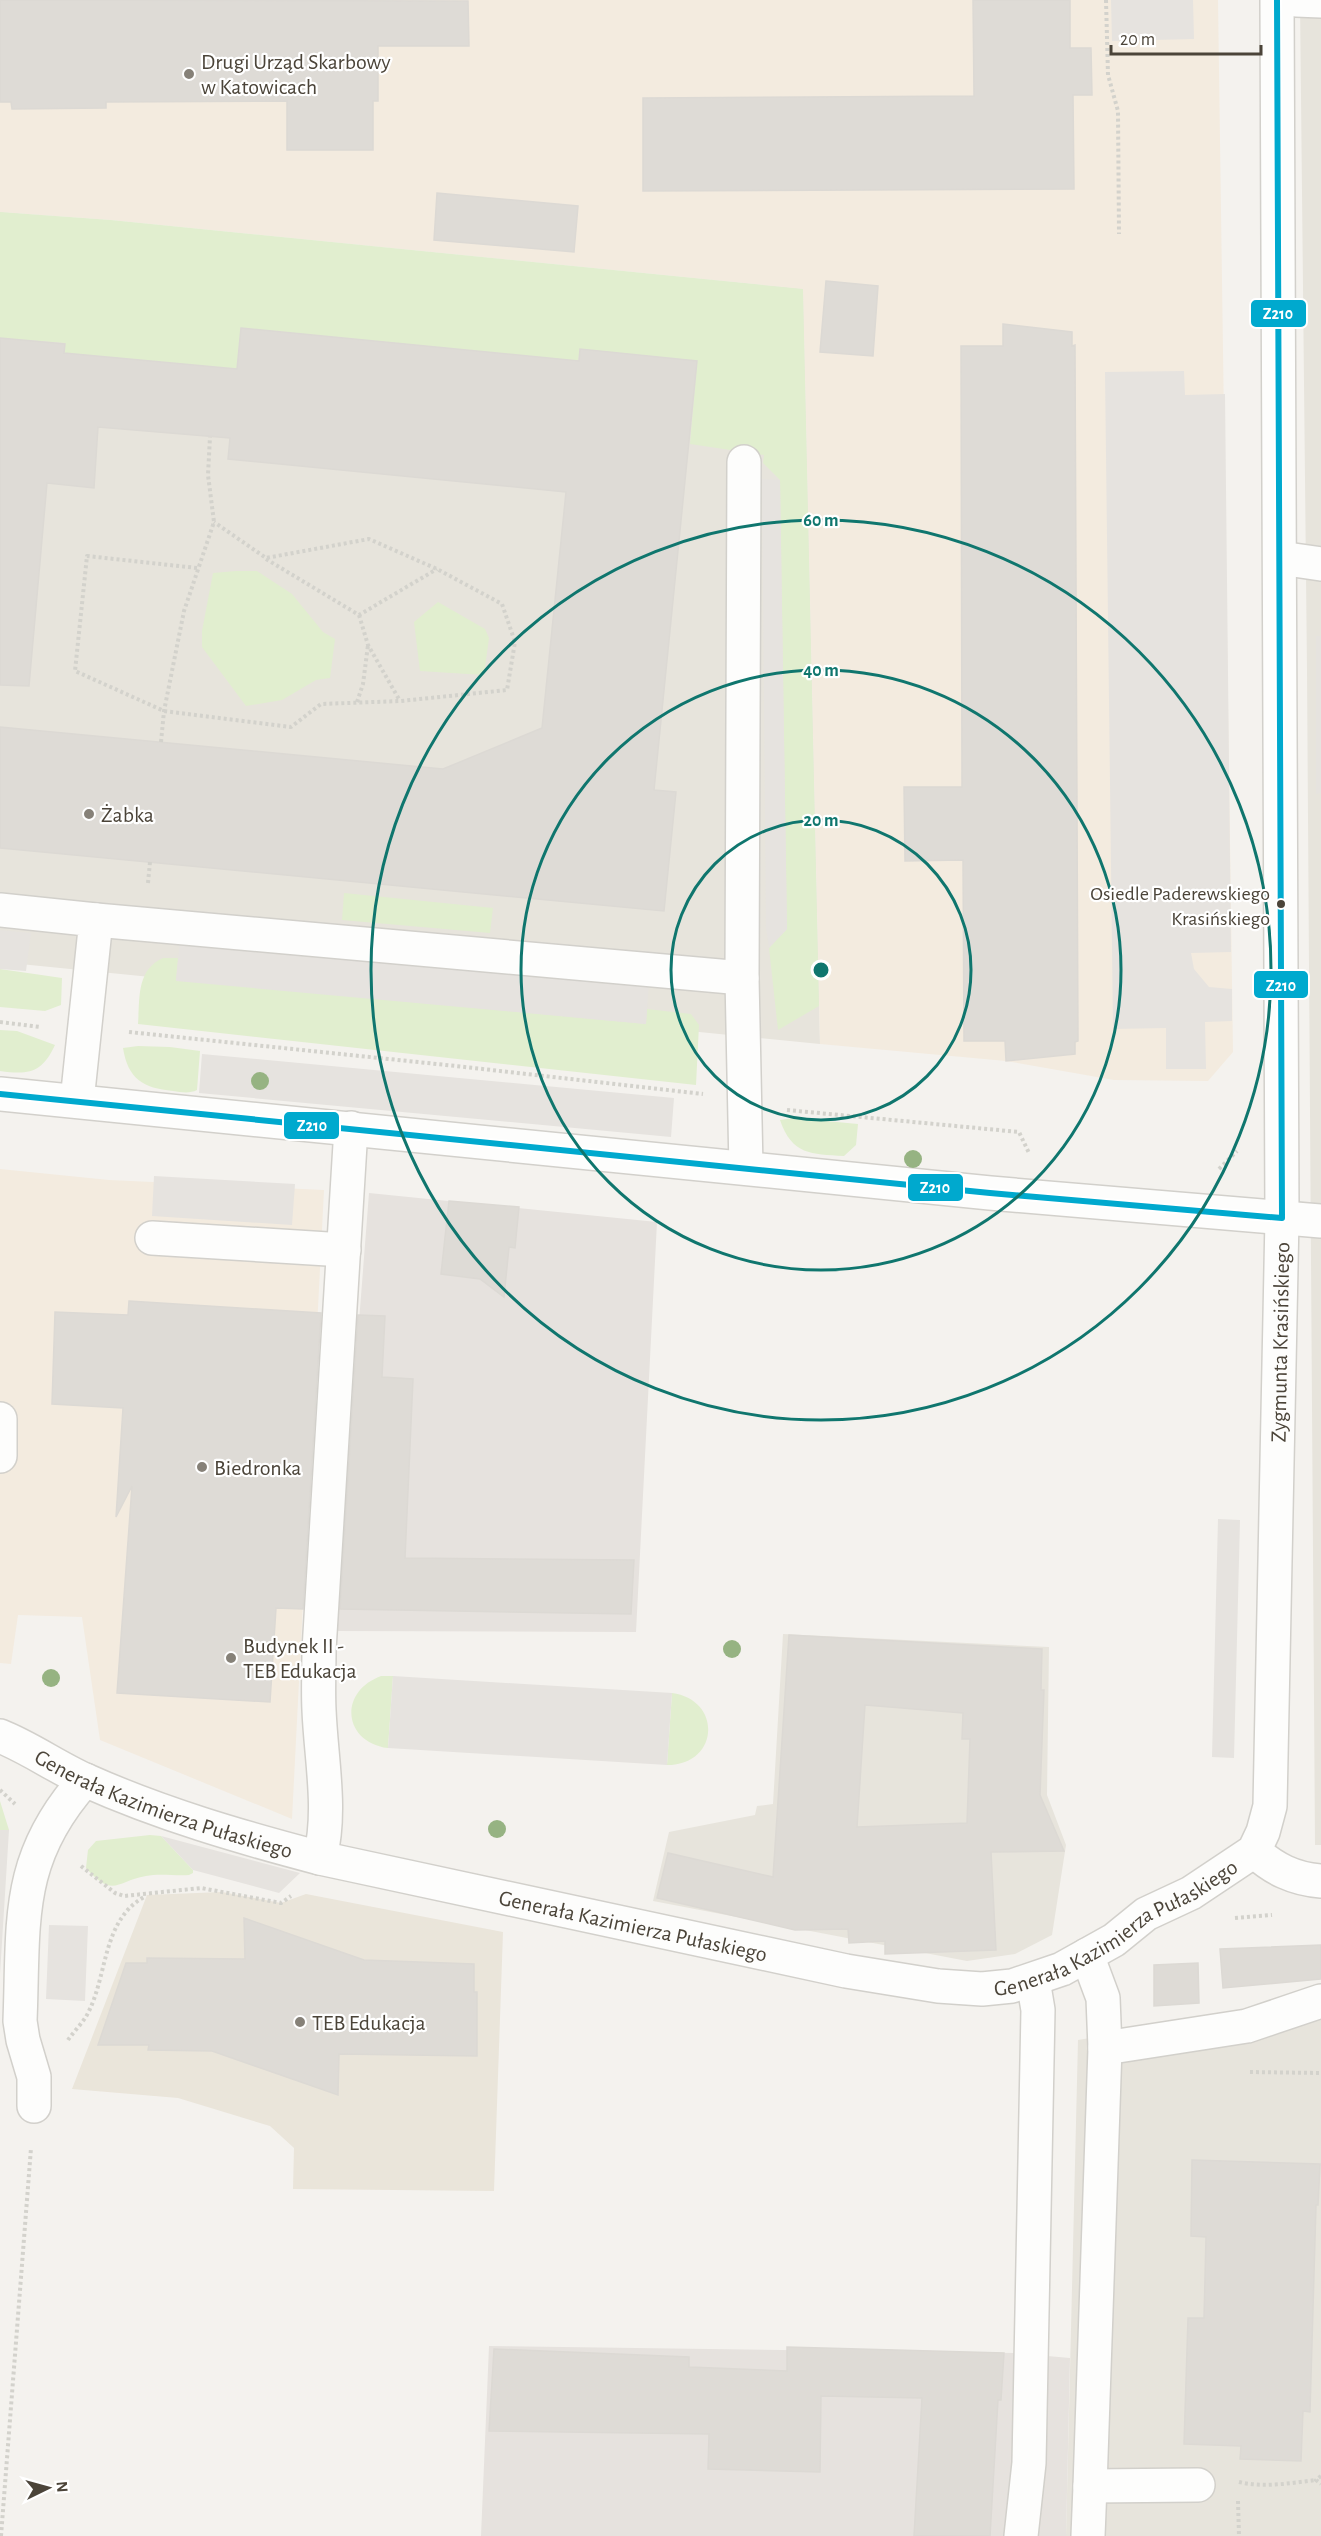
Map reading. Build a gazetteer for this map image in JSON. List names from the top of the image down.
{
  "streets": {
    "street": ["Zygmunta Krasińskiego", "Generała Kazimierza Pułaskiego"]
  },
  "crossings": [
    ["Zygmunta Krasińskiego", "Generała Kazimierza Pułaskiego"]
  ],
  "places": [
    "Drugi Urząd Skarbowy w Katowicach",
    "Żabka",
    "Osiedle Paderewskiego Krasińskiego",
    "Biedronka",
    "Budynek II - TEB Edukacja",
    "TEB Edukacja"
  ],
  "lines": ["transit line Z210"],
  "scale_bar": "20 m",
  "north": "right",
  "rings": ["60 m", "40 m", "20 m"]
}
